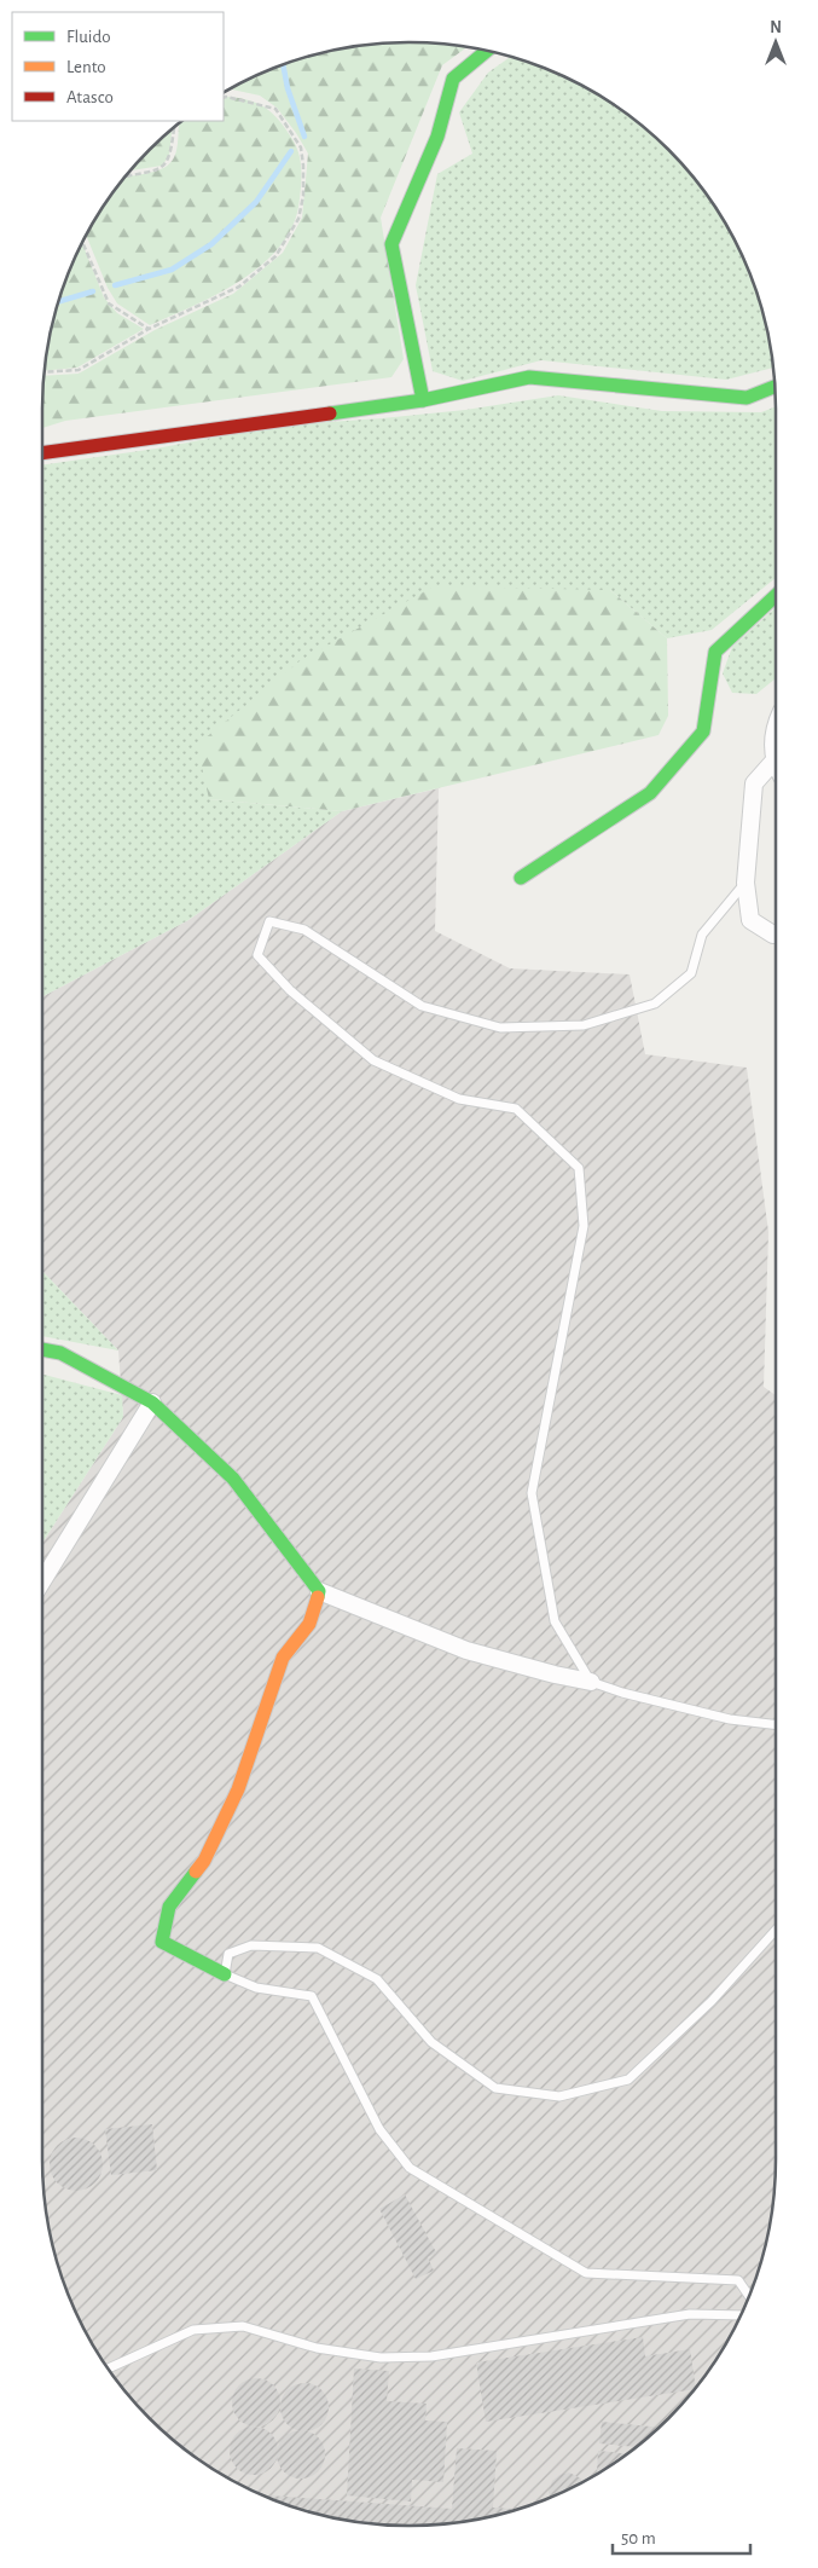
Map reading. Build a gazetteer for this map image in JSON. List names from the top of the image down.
{
  "legend": ["Fluido", "Lento", "Atasco"],
  "scale_bar": "50 m",
  "north": "top"
}
